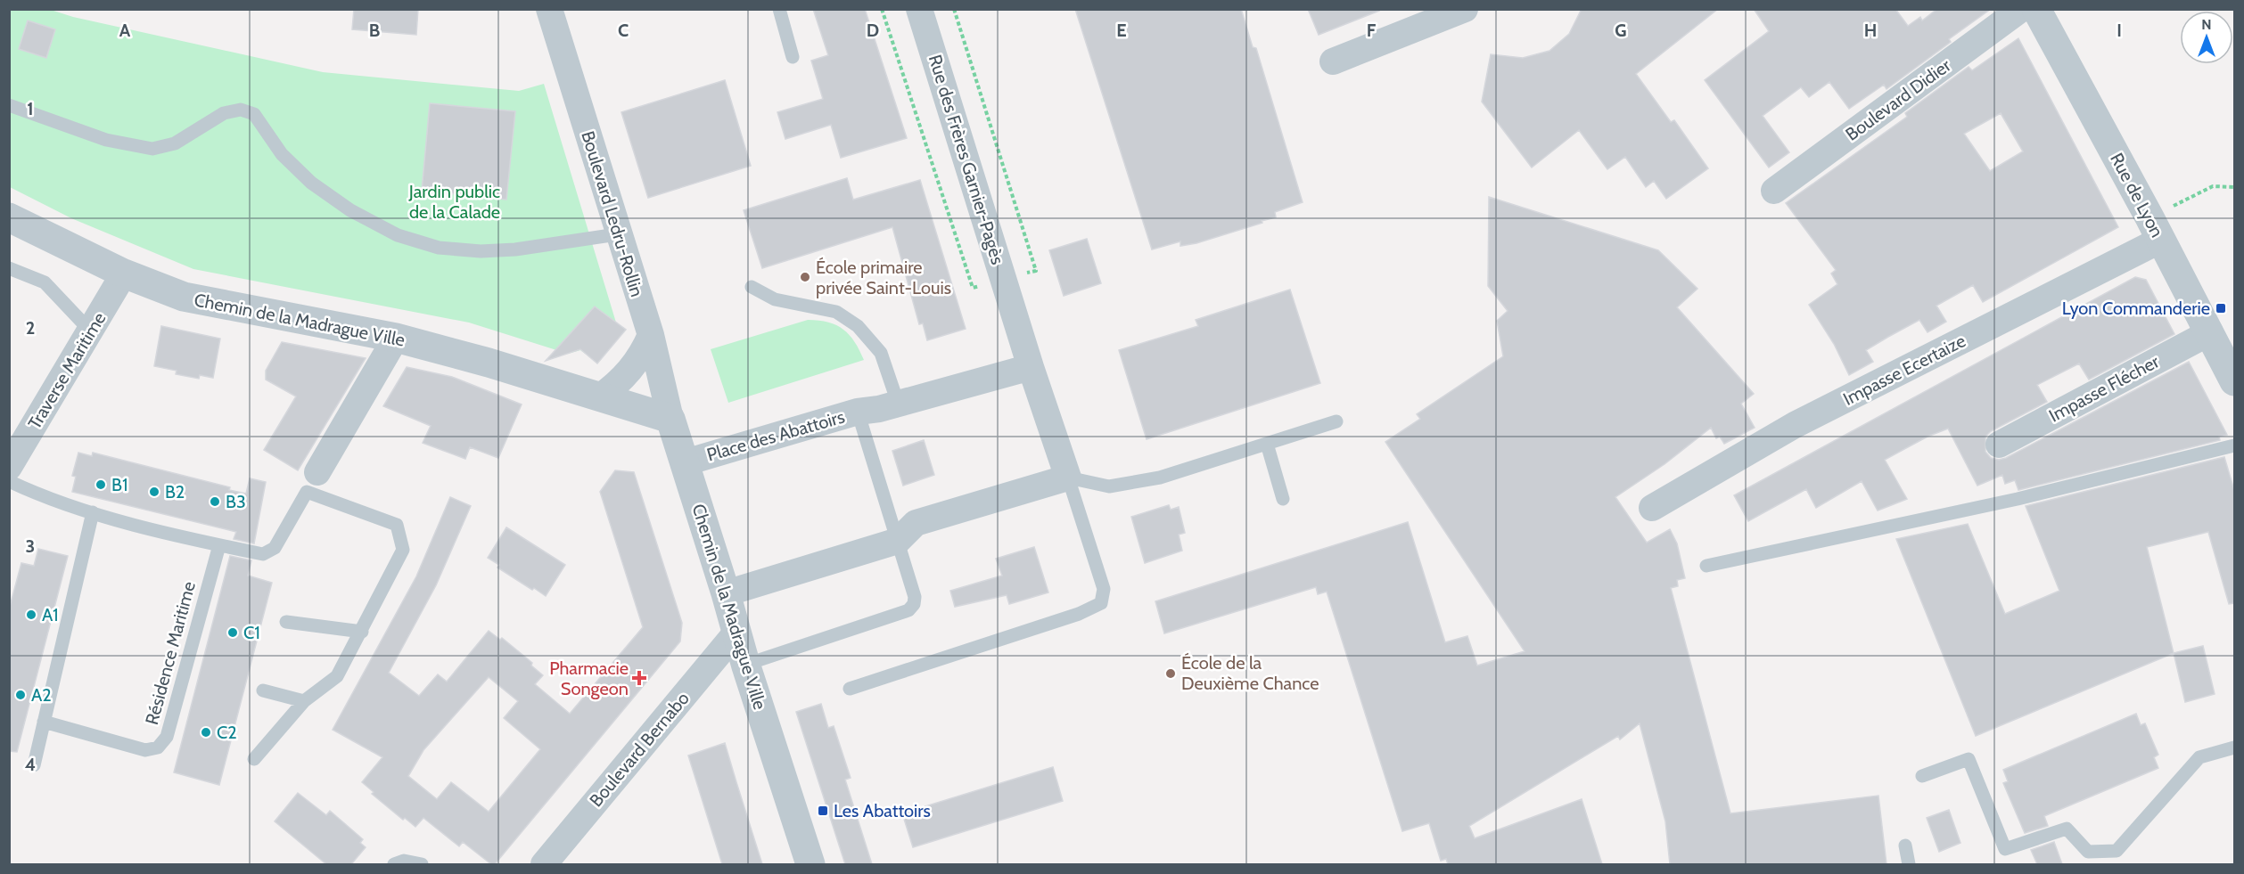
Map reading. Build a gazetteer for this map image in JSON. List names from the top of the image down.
{
  "streets": {
    "street": [
      "Boulevard Didier",
      "Rue des Frères Garnier-Pagès",
      "Rue de Lyon",
      "Boulevard Ledru-Rollin",
      "Chemin de la Madrague Ville",
      "Impasse Ecertaize",
      "Traverse Maritime",
      "Impasse Flécher",
      "Place des Abattoirs",
      "Boulevard Bernabo"
    ],
    "lane": ["Résidence Maritime"]
  },
  "crossings": [
    ["Rue de Lyon", "Impasse Ecertaize"],
    ["Rue de Lyon", "Impasse Flécher"],
    ["Boulevard Ledru-Rollin", "Chemin de la Madrague Ville"],
    ["Chemin de la Madrague Ville", "Traverse Maritime"],
    ["Chemin de la Madrague Ville", "Place des Abattoirs"],
    ["Chemin de la Madrague Ville", "Boulevard Bernabo"]
  ],
  "parks": ["Jardin public de la Calade"],
  "places": {
    "other": [
      "École primaire privée Saint-Louis",
      "B1",
      "B2",
      "B3",
      "A1",
      "C1",
      "École de la Deuxième Chance",
      "A2",
      "C2"
    ],
    "transit": ["Lyon Commanderie", "Les Abattoirs"],
    "health": ["Pharmacie Songeon"]
  },
  "north": "top",
  "grid": {
    "columns": [
      "A",
      "B",
      "C",
      "D",
      "E",
      "F",
      "G",
      "H",
      "I"
    ],
    "rows": [
      "1",
      "2",
      "3",
      "4"
    ]
  }
}
